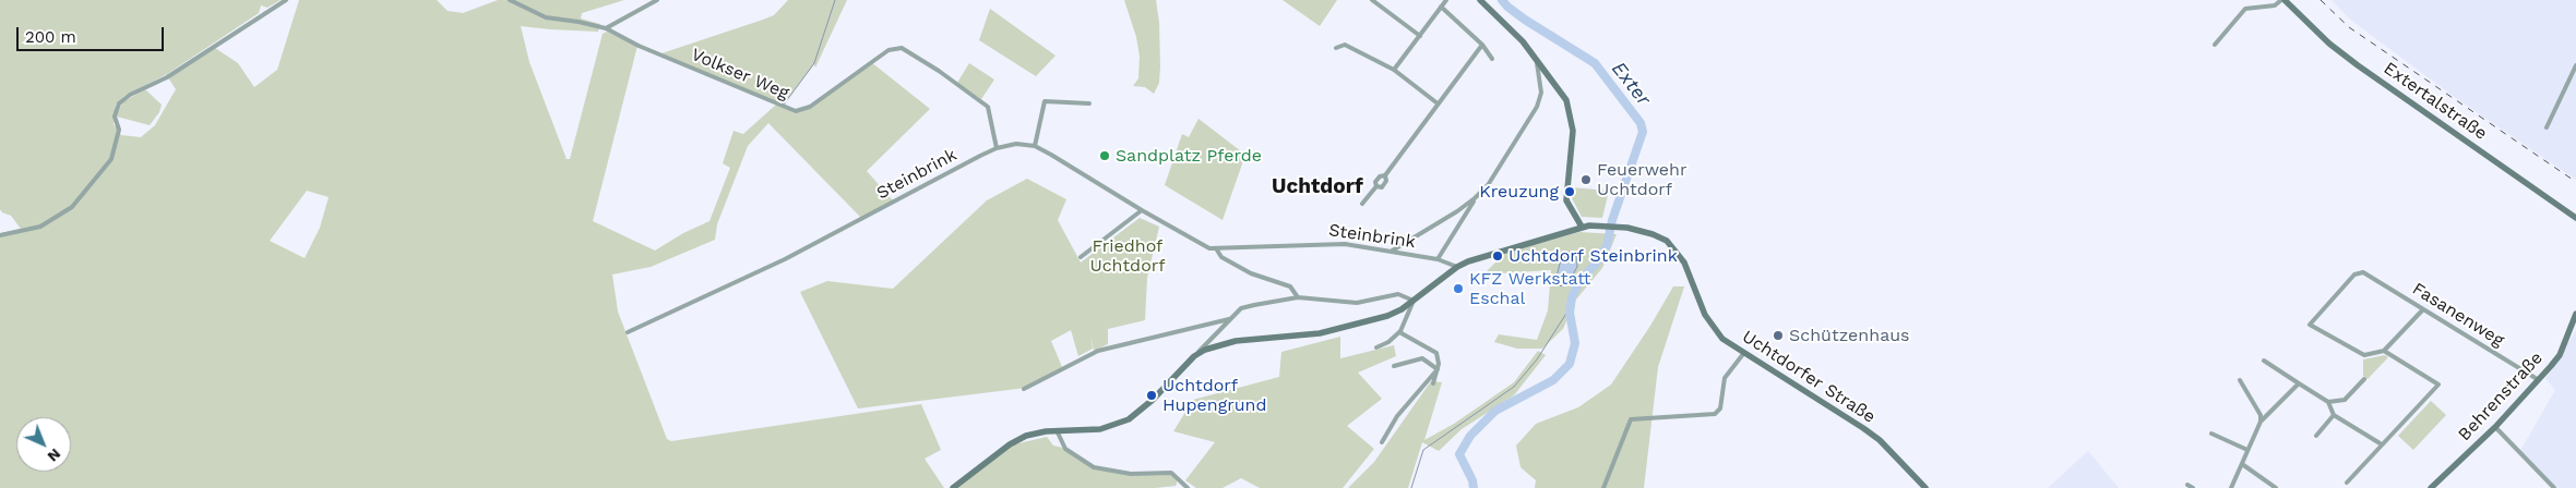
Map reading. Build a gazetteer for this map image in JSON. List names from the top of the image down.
{
  "streets": {
    "street": [
      "Volkser Weg",
      "Extertalstraße",
      "Steinbrink",
      "Fasanenweg",
      "Uchtdorfer Straße",
      "Behrenstraße"
    ]
  },
  "crossings": [
    ["Volkser Weg", "Steinbrink"],
    ["Steinbrink", "Uchtdorfer Straße"],
    ["Fasanenweg", "Behrenstraße"]
  ],
  "districts": ["Uchtdorf"],
  "water": ["Exter"],
  "parks": ["Friedhof Uchtdorf"],
  "places": [
    "Sandplatz Pferde",
    "Feuerwehr Uchtdorf",
    "Kreuzung",
    "Uchtdorf Steinbrink",
    "KFZ Werkstatt Eschal",
    "Schützenhaus",
    "Uchtdorf Hupengrund"
  ],
  "scale_bar": "200 m",
  "north": "bottom right"
}
